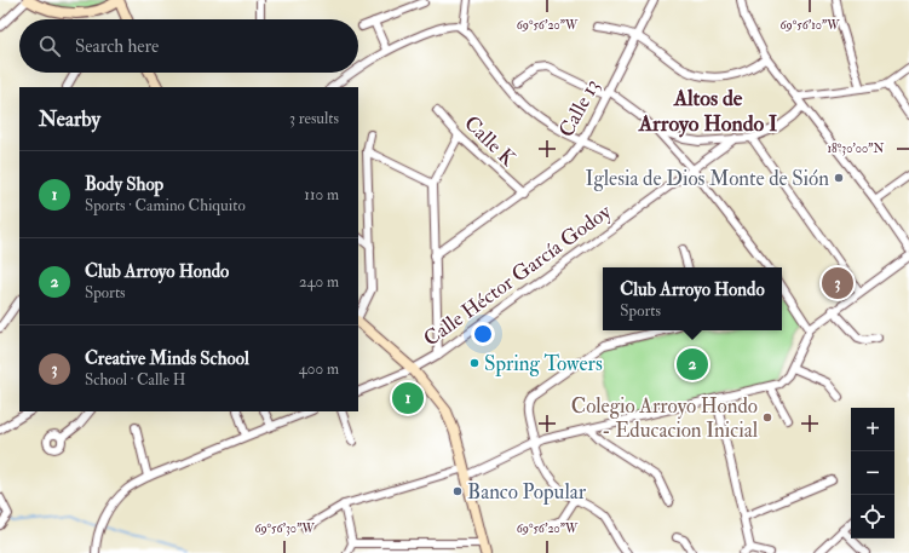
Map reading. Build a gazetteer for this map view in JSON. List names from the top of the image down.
{
  "streets": {
    "street": ["Calle 13", "Calle K", "Calle Héctor García Godoy"]
  },
  "crossings": [
    ["Calle 13", "Calle K"]
  ],
  "districts": ["Altos de Arroyo Hondo I"],
  "places": [
    "Iglesia de Dios Monte de Sión",
    "Spring Towers",
    "Colegio Arroyo Hondo - Educacion Inicial",
    "Banco Popular"
  ],
  "page": {
    "search": "Search here",
    "heading": ["Nearby", "3 results"],
    "list": [
      {
        "mark": "1",
        "name": "Body Shop",
        "note": "Sports · Camino Chiquito",
        "value": "110 m"
      },
      {
        "mark": "2",
        "name": "Club Arroyo Hondo",
        "note": "Sports",
        "value": "240 m"
      },
      {
        "mark": "3",
        "name": "Creative Minds School",
        "note": "School · Calle H",
        "value": "400 m"
      }
    ],
    "pins": ["3", "2", "1"],
    "popup": ["Club Arroyo Hondo", "Sports"],
    "map_buttons": ["+", "−"]
  },
  "coordinates": [
    "69°56'20\"W",
    "69°56'10\"W",
    "18°30'00\"N",
    "69°56'30\"W"
  ]
}
